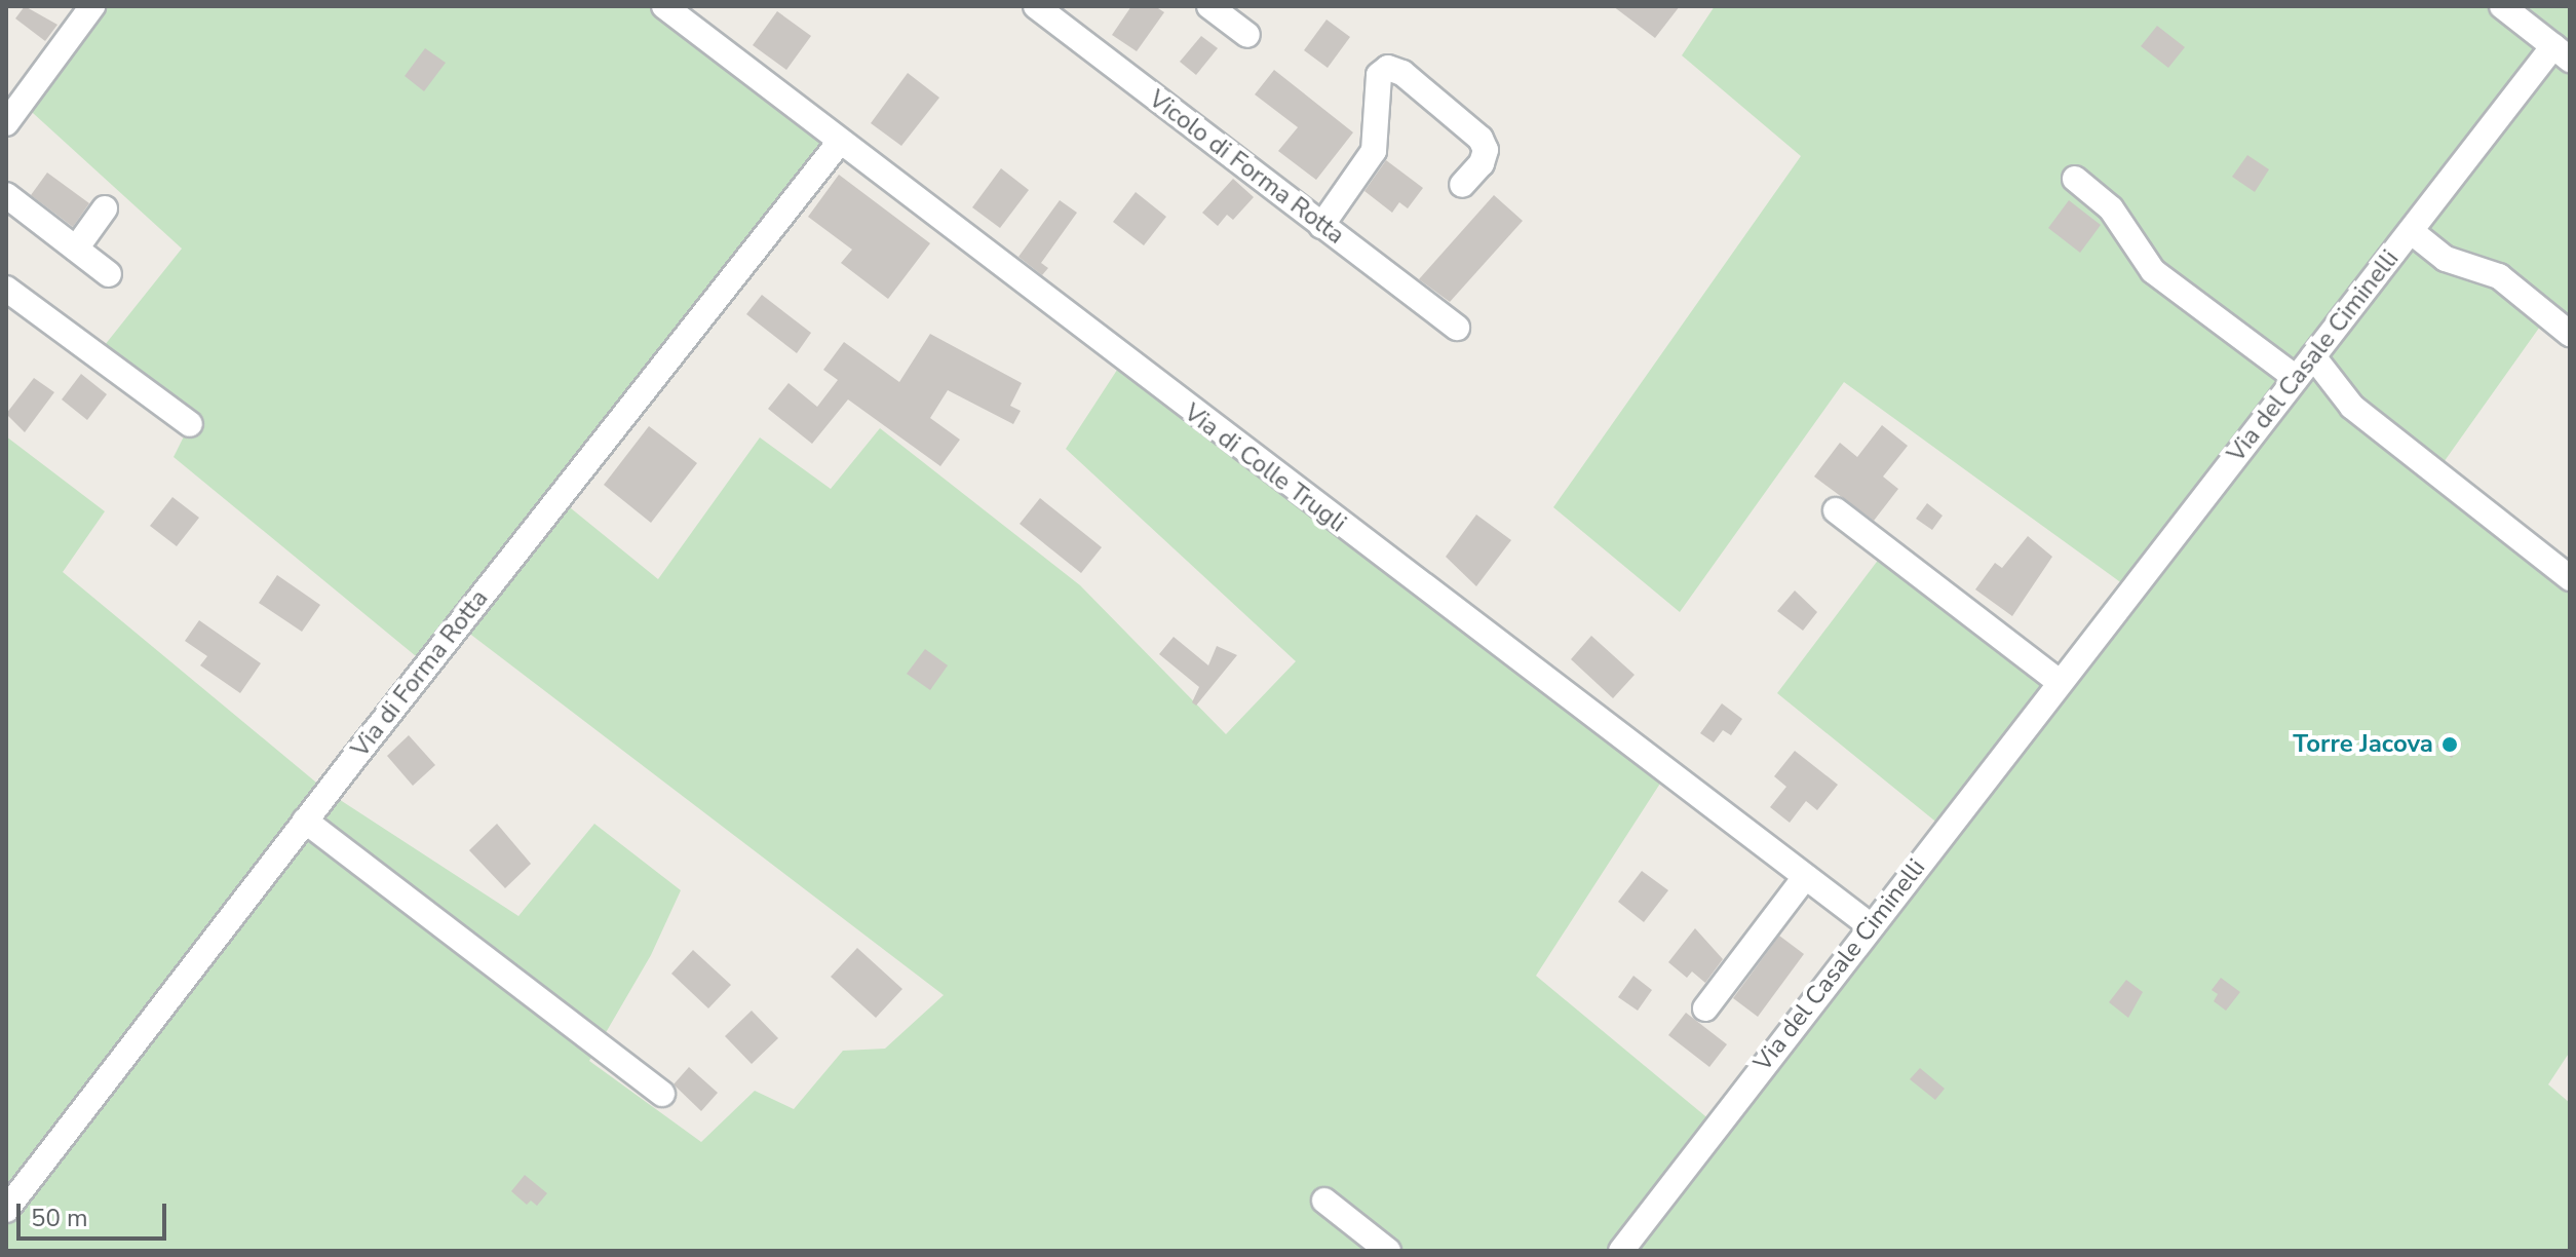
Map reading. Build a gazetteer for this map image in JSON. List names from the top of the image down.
{
  "streets": {
    "street": [
      "Vicolo di Forma Rotta",
      "Via del Casale Ciminelli",
      "Via di Colle Trugli",
      "Via di Forma Rotta"
    ]
  },
  "crossings": [
    ["Via del Casale Ciminelli", "Via di Colle Trugli"],
    ["Via di Colle Trugli", "Via di Forma Rotta"]
  ],
  "places": ["Torre Jacova"],
  "scale_bar": "50 m"
}
